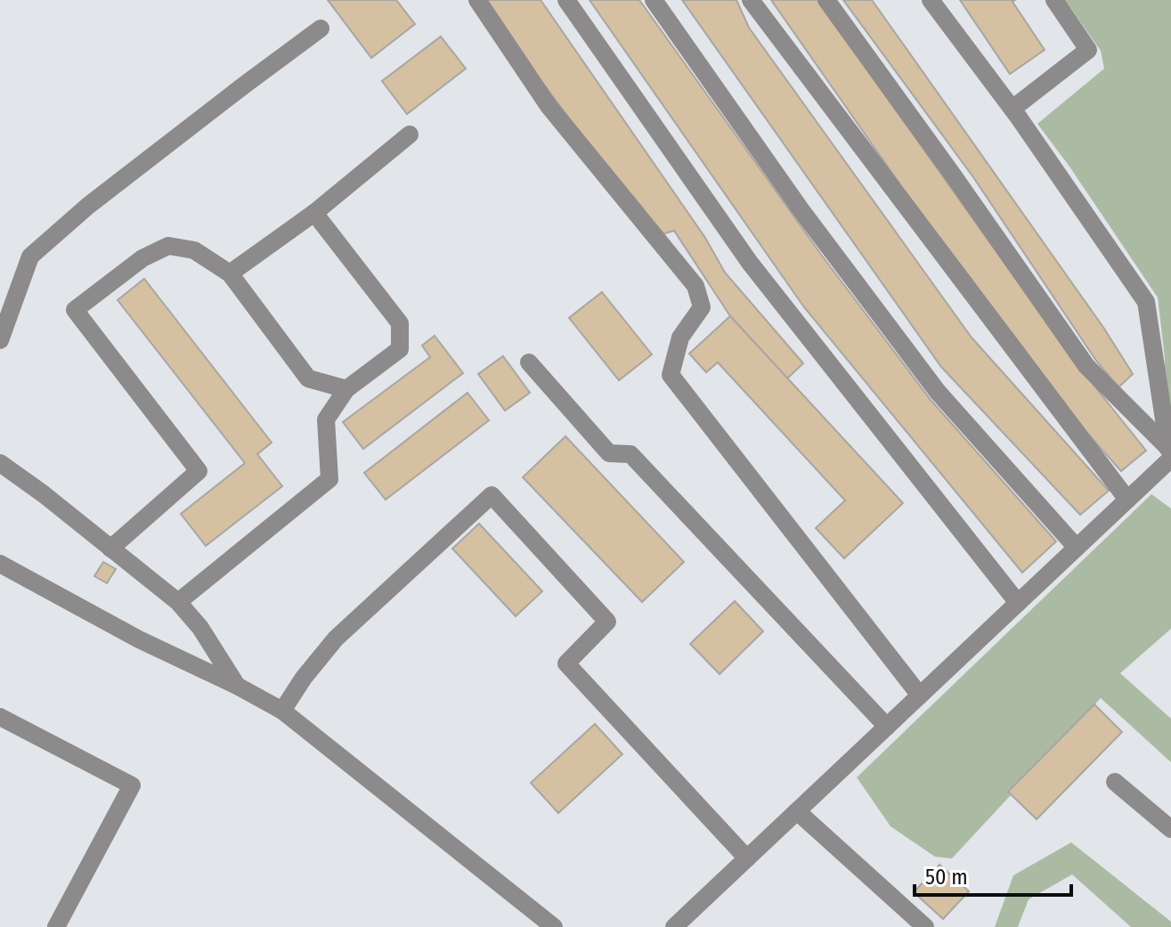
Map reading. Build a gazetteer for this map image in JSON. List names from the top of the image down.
{
  "scale_bar": "50 m"
}
